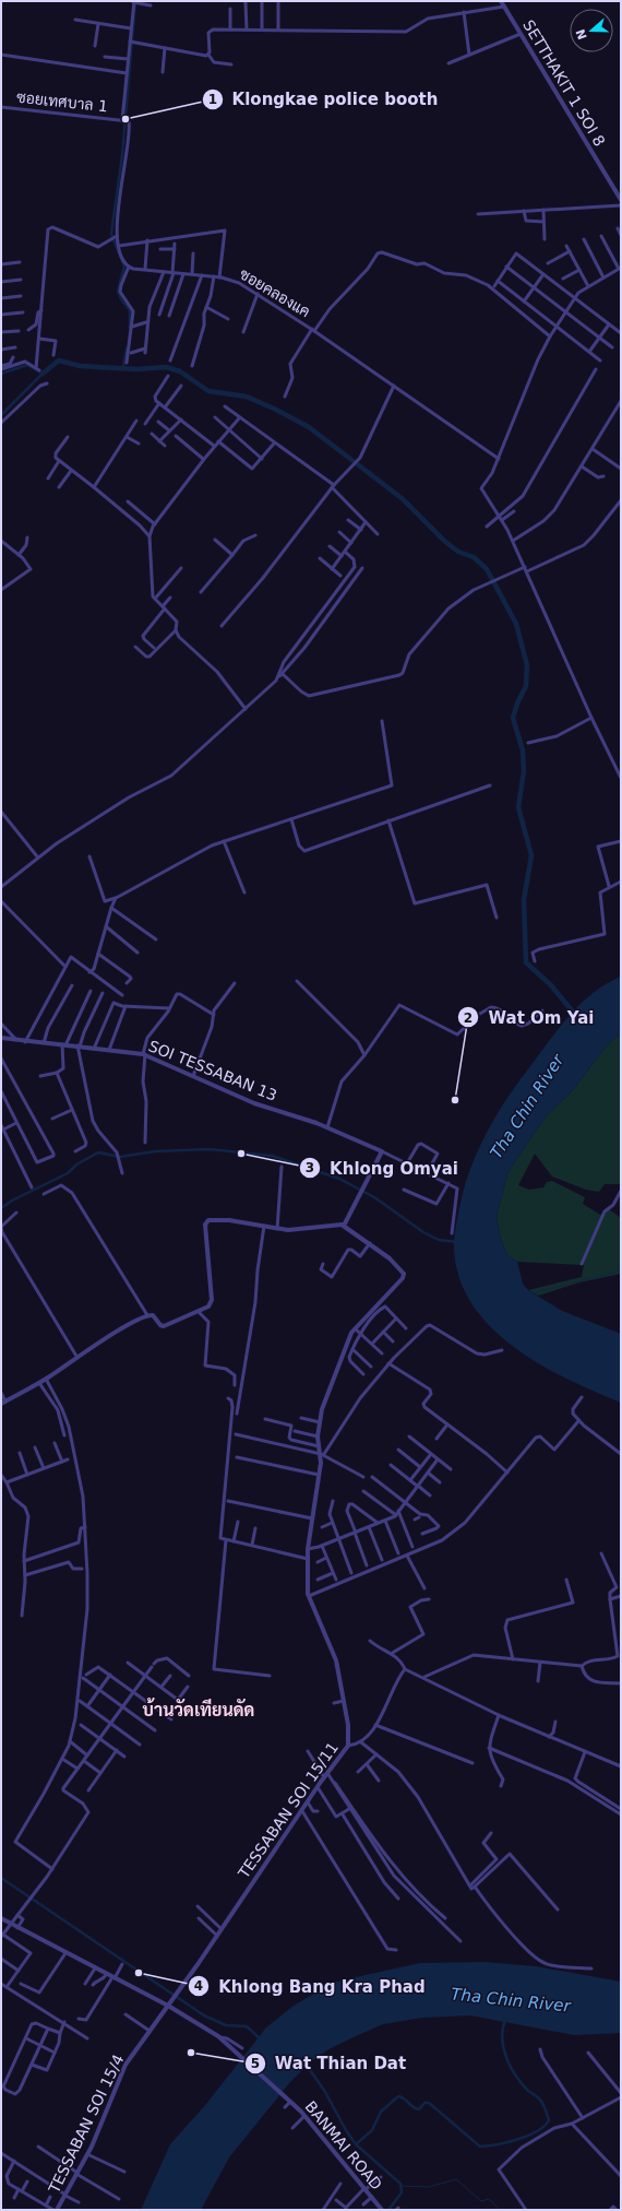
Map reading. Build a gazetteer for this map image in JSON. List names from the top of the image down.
{
  "streets": {
    "street": [
      "SETTHAKIT 1 SOI 8",
      "ซอยเทศบาล 1",
      "ซอยคลองแค",
      "SOI TESSABAN 13",
      "TESSABAN SOI 15/11",
      "TESSABAN SOI 15/4",
      "BANMAI ROAD"
    ]
  },
  "crossings": [
    ["TESSABAN SOI 15/11", "TESSABAN SOI 15/4"],
    ["TESSABAN SOI 15/11", "BANMAI ROAD"],
    ["TESSABAN SOI 15/4", "BANMAI ROAD"]
  ],
  "districts": ["บ้านวัดเทียนดัด"],
  "water": ["Tha Chin River"],
  "places": [
    "Klongkae police booth",
    "Wat Om Yai",
    "Khlong Omyai",
    "Khlong Bang Kra Phad",
    "Wat Thian Dat"
  ],
  "north": "left"
}
